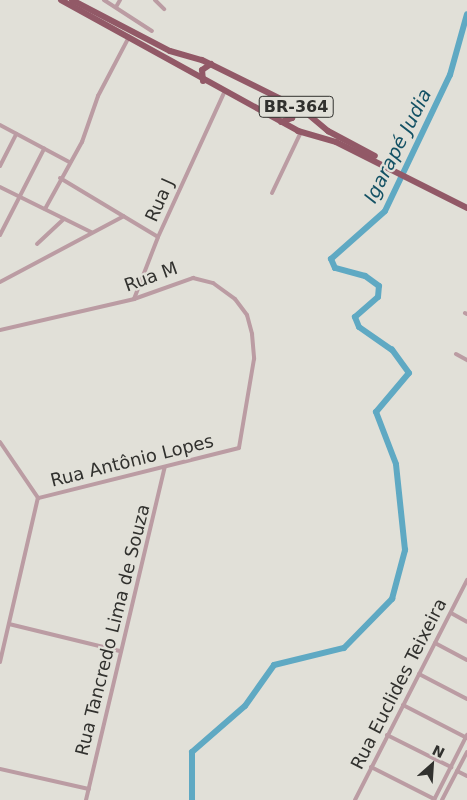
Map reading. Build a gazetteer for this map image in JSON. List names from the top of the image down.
{
  "streets": {
    "highway": ["BR-364"],
    "street": [
      "Rua J",
      "Rua M",
      "Rua Antônio Lopes",
      "Rua Tancredo Lima de Souza",
      "Rua Euclides Teixeira"
    ]
  },
  "crossings": [
    ["BR-364", "Rua J"],
    ["Rua M", "Rua Antônio Lopes"],
    ["Rua Antônio Lopes", "Rua Tancredo Lima de Souza"]
  ],
  "water": ["Igarapé Judia"],
  "north": "top right"
}
